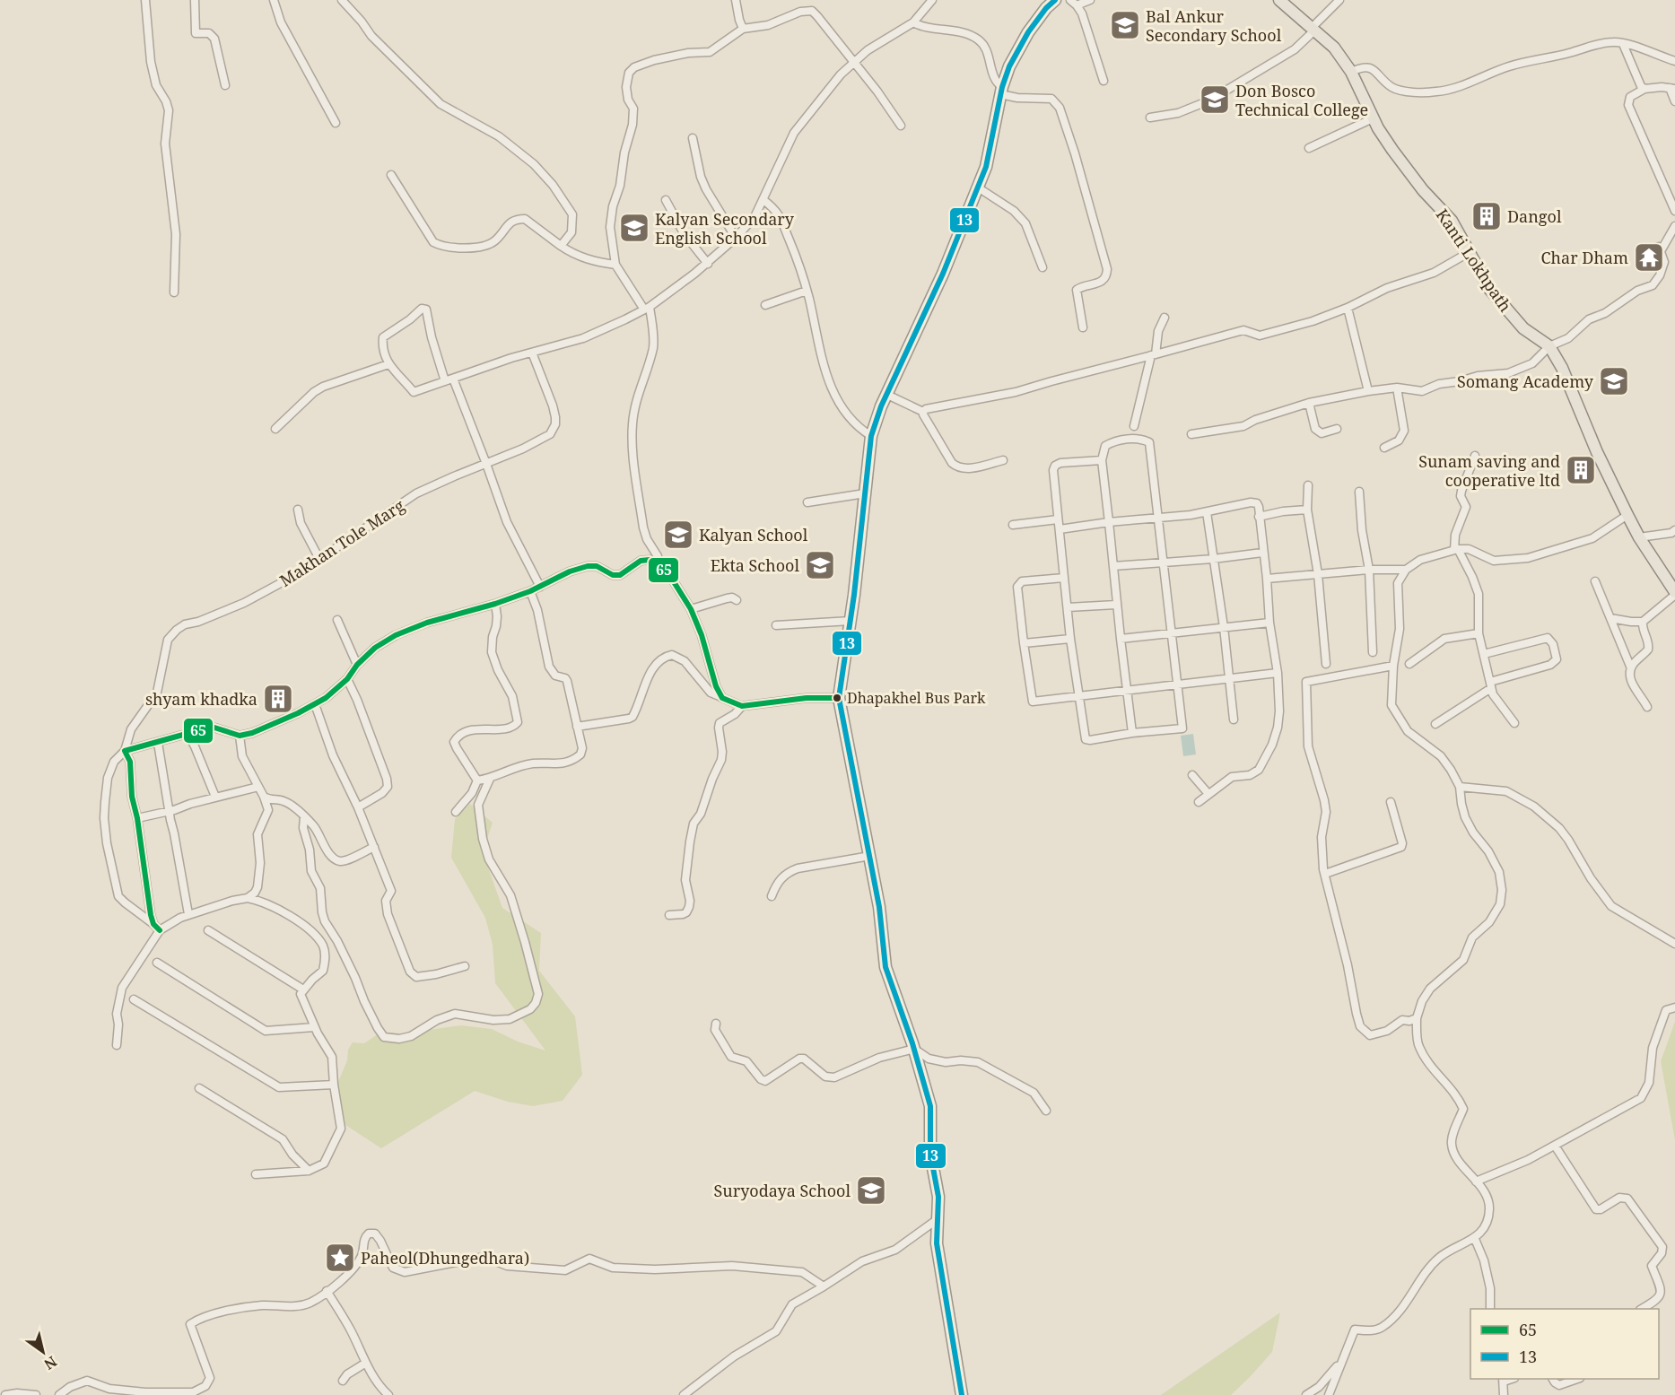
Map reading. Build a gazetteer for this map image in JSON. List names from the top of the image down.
{
  "streets": {
    "main road": ["Kanti Lokhpath"],
    "street": ["Makhan Tole Marg"]
  },
  "places": {
    "school or university": [
      "Bal Ankur Secondary School",
      "Don Bosco Technical College",
      "Kalyan Secondary English School",
      "Somang Academy",
      "Kalyan School",
      "Ekta School",
      "Suryodaya School"
    ],
    "building": ["Dangol", "Sunam saving and cooperative ltd", "shyam khadka"],
    "temple": ["Char Dham"],
    "other": ["Dhapakhel Bus Park"],
    "place": ["Paheol(Dhungedhara)"]
  },
  "lines": ["transit line 13", "transit line 65"],
  "legend": ["65", "13"],
  "north": "bottom right"
}
